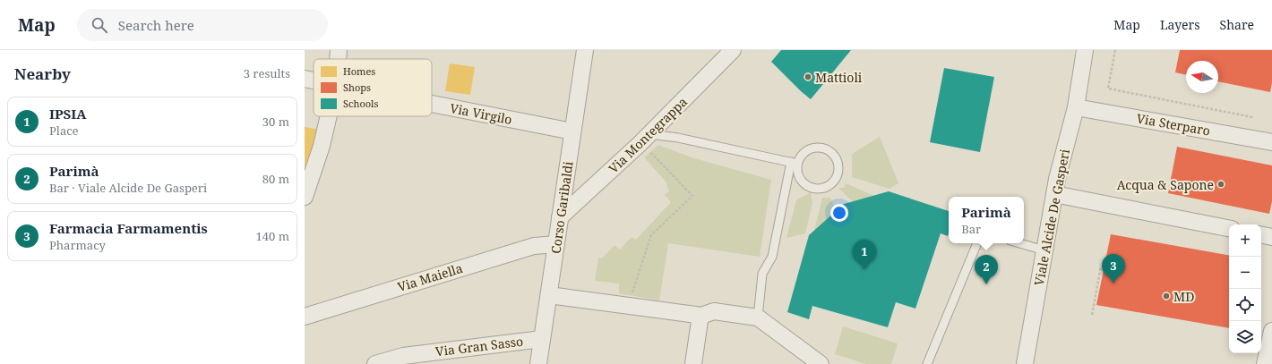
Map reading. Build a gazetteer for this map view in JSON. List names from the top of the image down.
{
  "streets": {
    "street": [
      "Via Virgilo",
      "Via Sterparo",
      "Via Montegrappa",
      "Corso Garibaldi",
      "Viale Alcide De Gasperi",
      "Via Maiella",
      "Via Gran Sasso"
    ]
  },
  "crossings": [
    ["Via Virgilo", "Corso Garibaldi"],
    ["Via Sterparo", "Viale Alcide De Gasperi"],
    ["Via Montegrappa", "Corso Garibaldi"],
    ["Corso Garibaldi", "Via Maiella"],
    ["Corso Garibaldi", "Via Gran Sasso"]
  ],
  "places": ["Mattioli", "Acqua & Sapone", "MD"],
  "legend": ["Homes", "Shops", "Schools"],
  "north": "left",
  "page": {
    "header": "Map",
    "search": "Search here",
    "nav": ["Map", "Layers", "Share"],
    "heading": ["Nearby", "3 results"],
    "list": [
      {
        "mark": "1",
        "name": "IPSIA",
        "note": "Place",
        "value": "30 m"
      },
      {
        "mark": "2",
        "name": "Parimà",
        "note": "Bar · Viale Alcide De Gasperi",
        "value": "80 m"
      },
      {
        "mark": "3",
        "name": "Farmacia Farmamentis",
        "note": "Pharmacy",
        "value": "140 m"
      }
    ],
    "popup": ["Parimà", "Bar"],
    "map_buttons": ["+", "−"],
    "pins": ["1", "3", "2"]
  }
}
